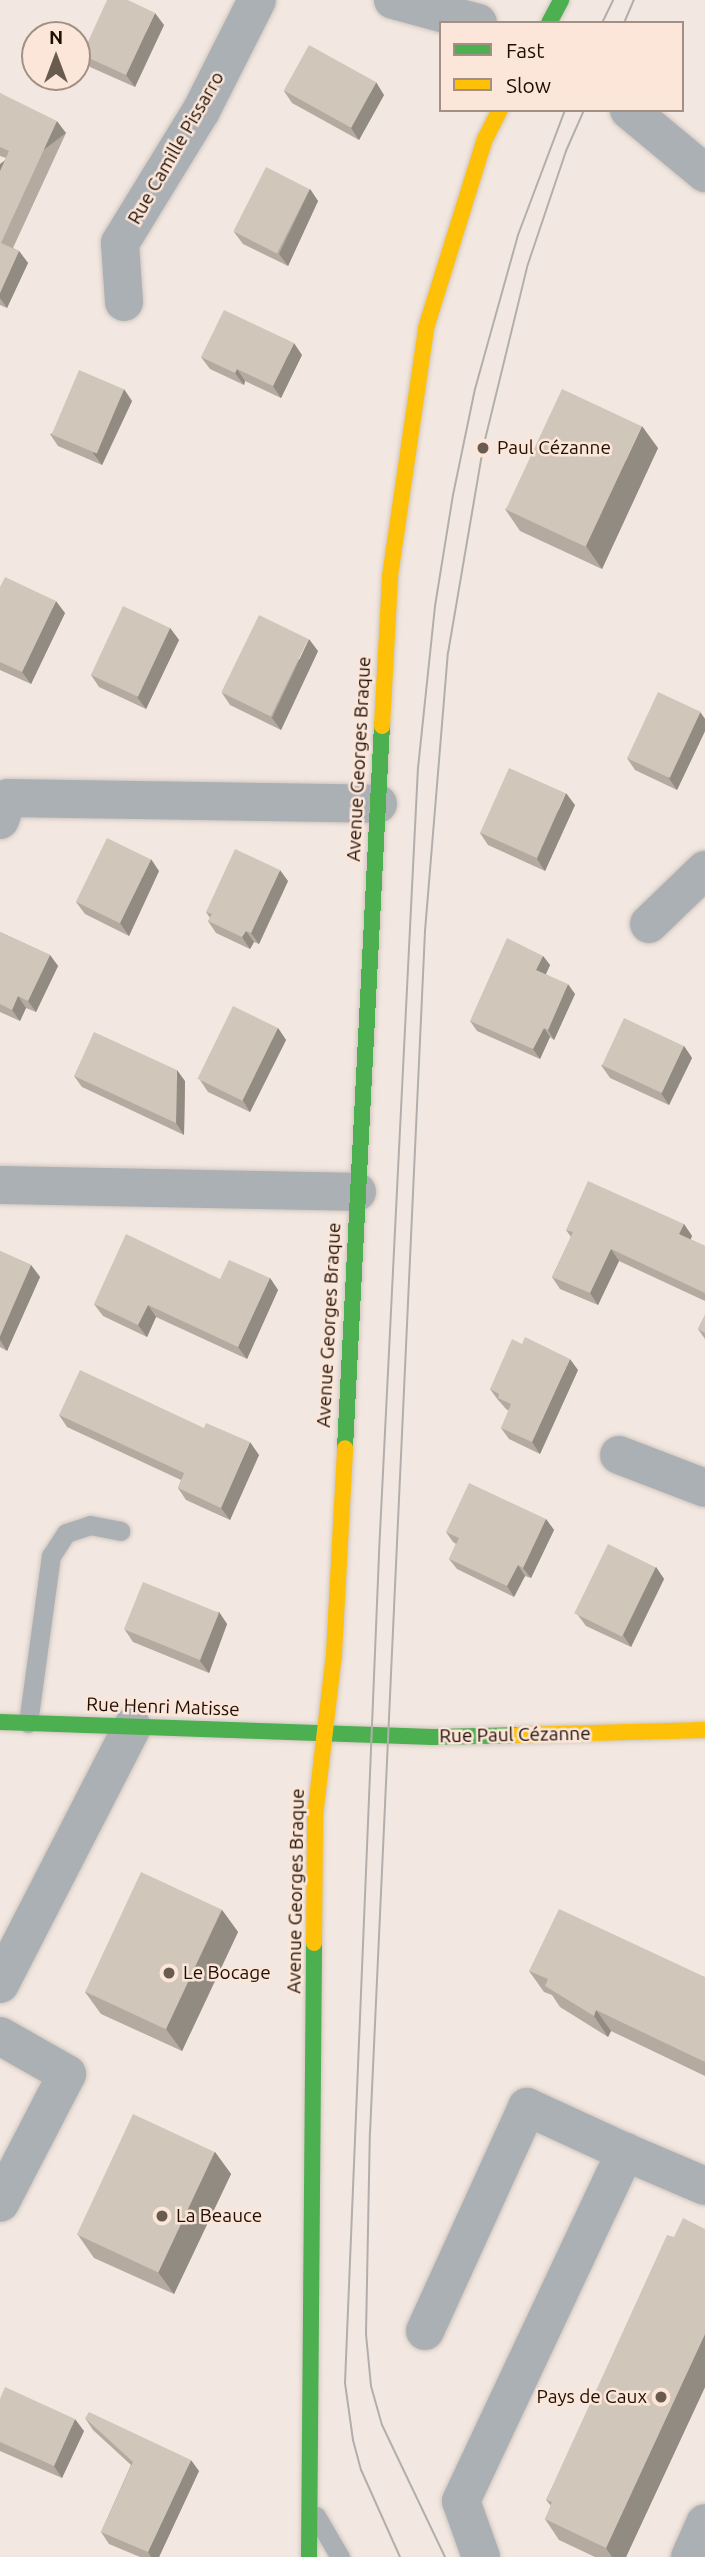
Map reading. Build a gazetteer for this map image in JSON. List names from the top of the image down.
{
  "streets": {
    "street": [
      "Rue Camille Pissarro",
      "Avenue Georges Braque",
      "Rue Henri Matisse",
      "Rue Paul Cézanne"
    ]
  },
  "crossings": [
    ["Avenue Georges Braque", "Rue Henri Matisse"],
    ["Avenue Georges Braque", "Rue Paul Cézanne"],
    ["Rue Henri Matisse", "Rue Paul Cézanne"]
  ],
  "places": [
    "Paul Cézanne",
    "Le Bocage",
    "La Beauce",
    "Pays de Caux"
  ],
  "legend": ["Fast", "Slow"],
  "north": "top"
}
